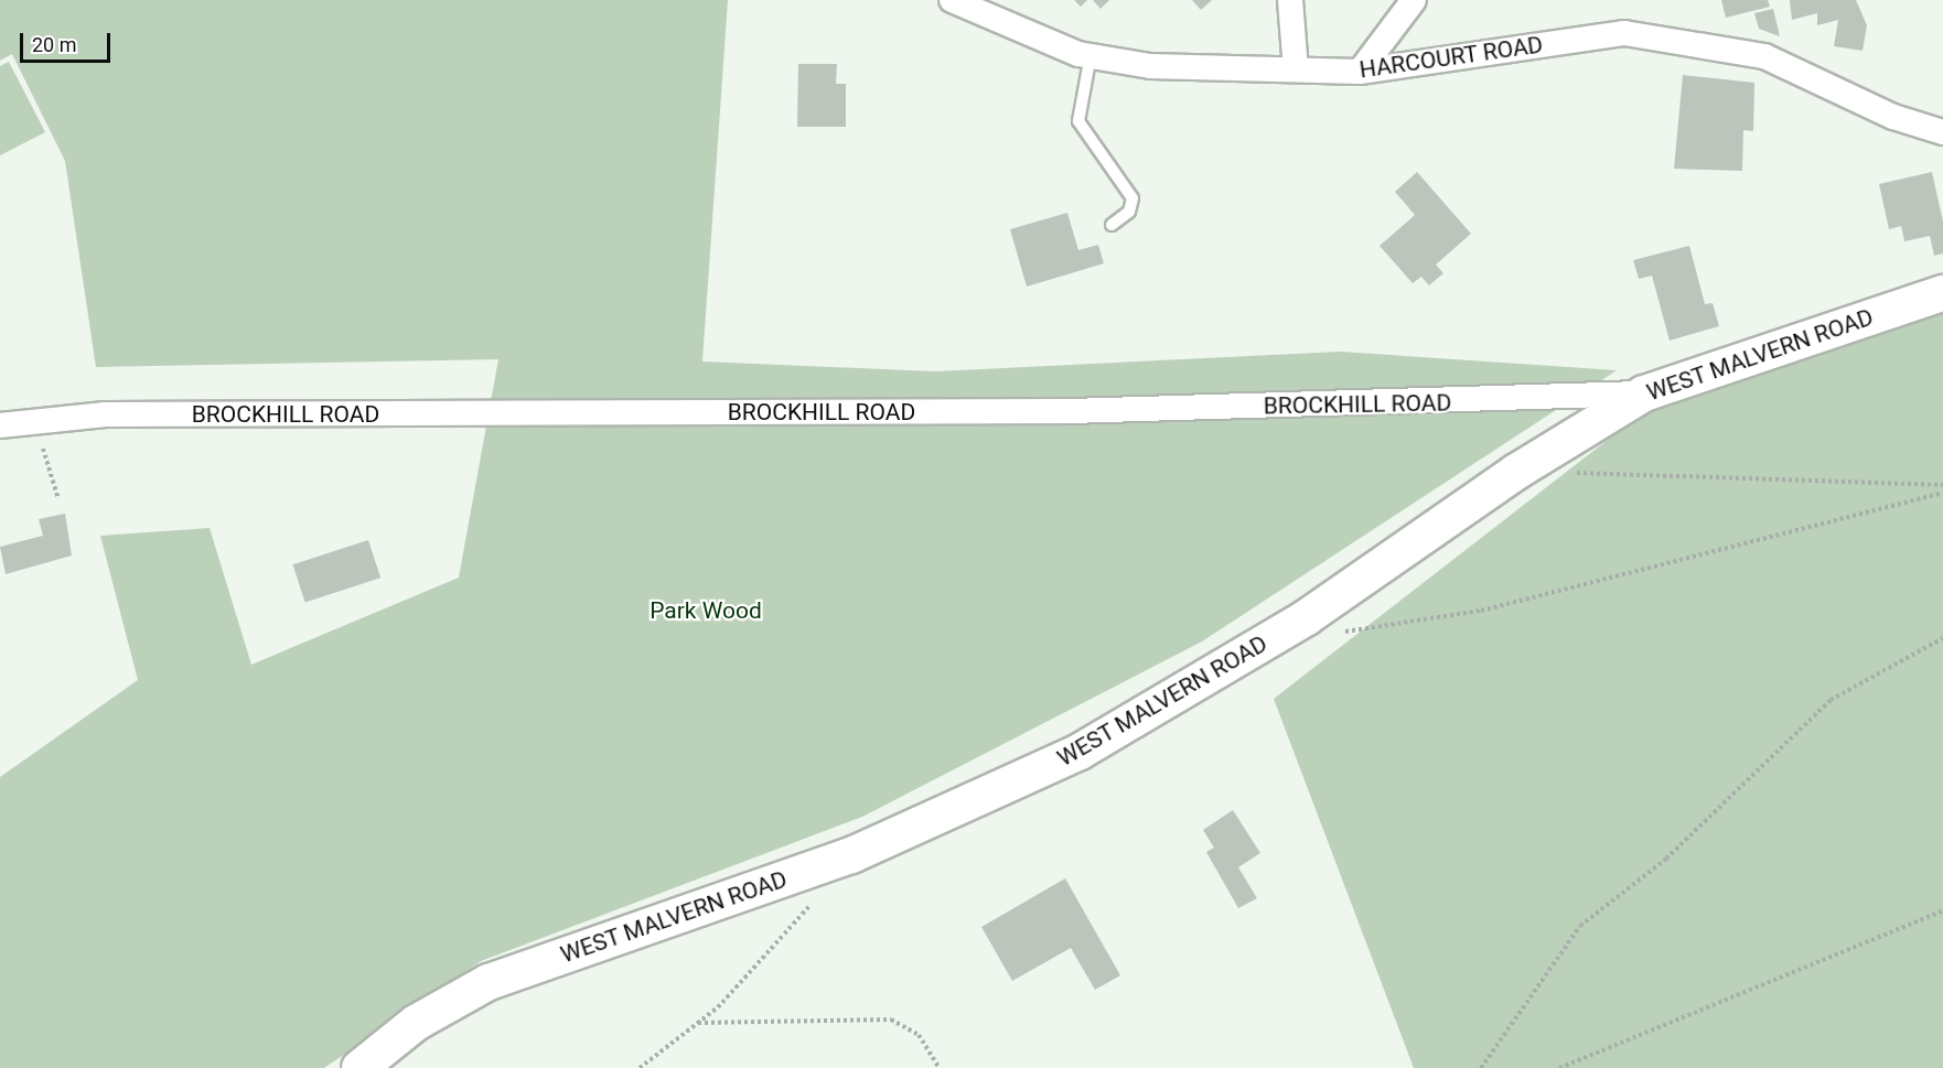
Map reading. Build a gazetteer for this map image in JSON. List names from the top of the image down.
{
  "streets": {
    "main road": ["WEST MALVERN ROAD"],
    "street": ["HARCOURT ROAD", "BROCKHILL ROAD"]
  },
  "crossings": [
    ["WEST MALVERN ROAD", "BROCKHILL ROAD"]
  ],
  "parks": ["Park Wood"],
  "scale_bar": "20 m"
}
